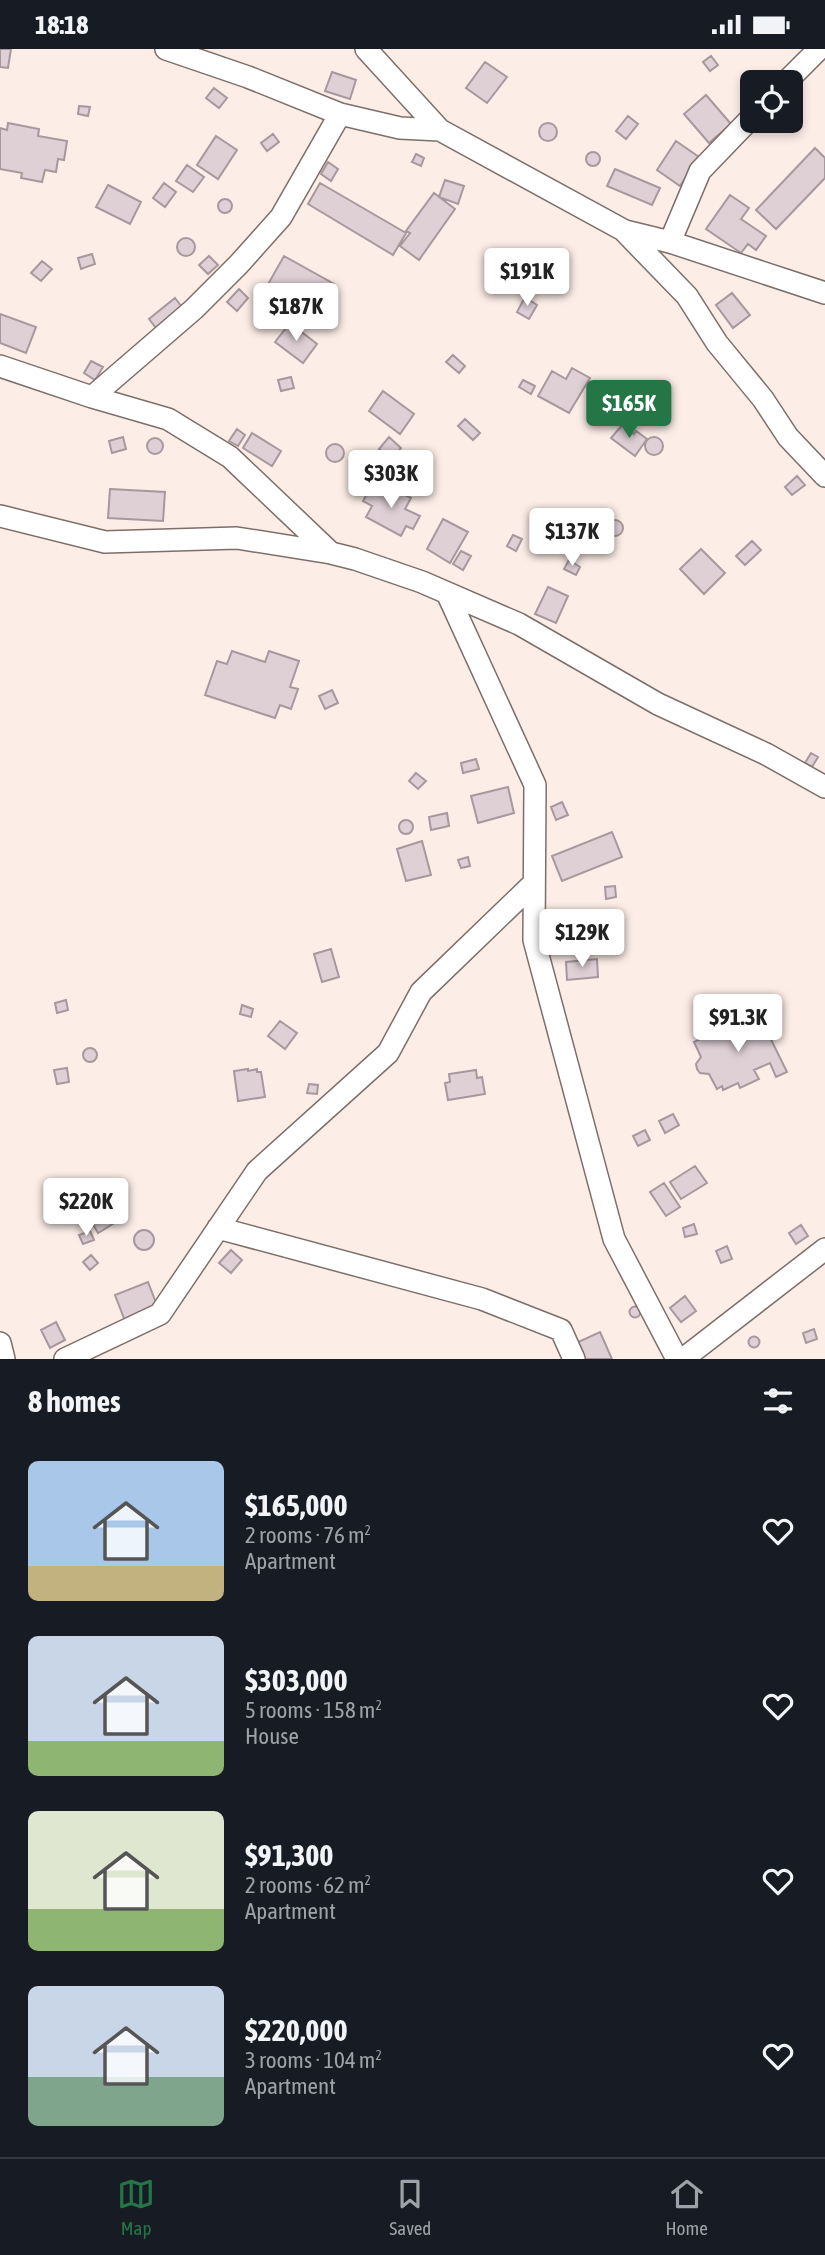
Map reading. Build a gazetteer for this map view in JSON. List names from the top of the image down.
{
  "page": {
    "status": "18:18",
    "price": [
      "$191K",
      "$187K",
      "$165K",
      "$303K",
      "$137K",
      "$129K",
      "$91.3K",
      "$220K"
    ],
    "heading": "8 homes",
    "list": [
      {
        "name": "$165,000",
        "note": "2 rooms · 76 m² · Apartment"
      },
      {
        "name": "$303,000",
        "note": "5 rooms · 158 m² · House"
      },
      {
        "name": "$91,300",
        "note": "2 rooms · 62 m² · Apartment"
      },
      {
        "name": "$220,000",
        "note": "3 rooms · 104 m² · Apartment"
      }
    ],
    "tabs": ["Map", "Saved", "Home"]
  }
}
